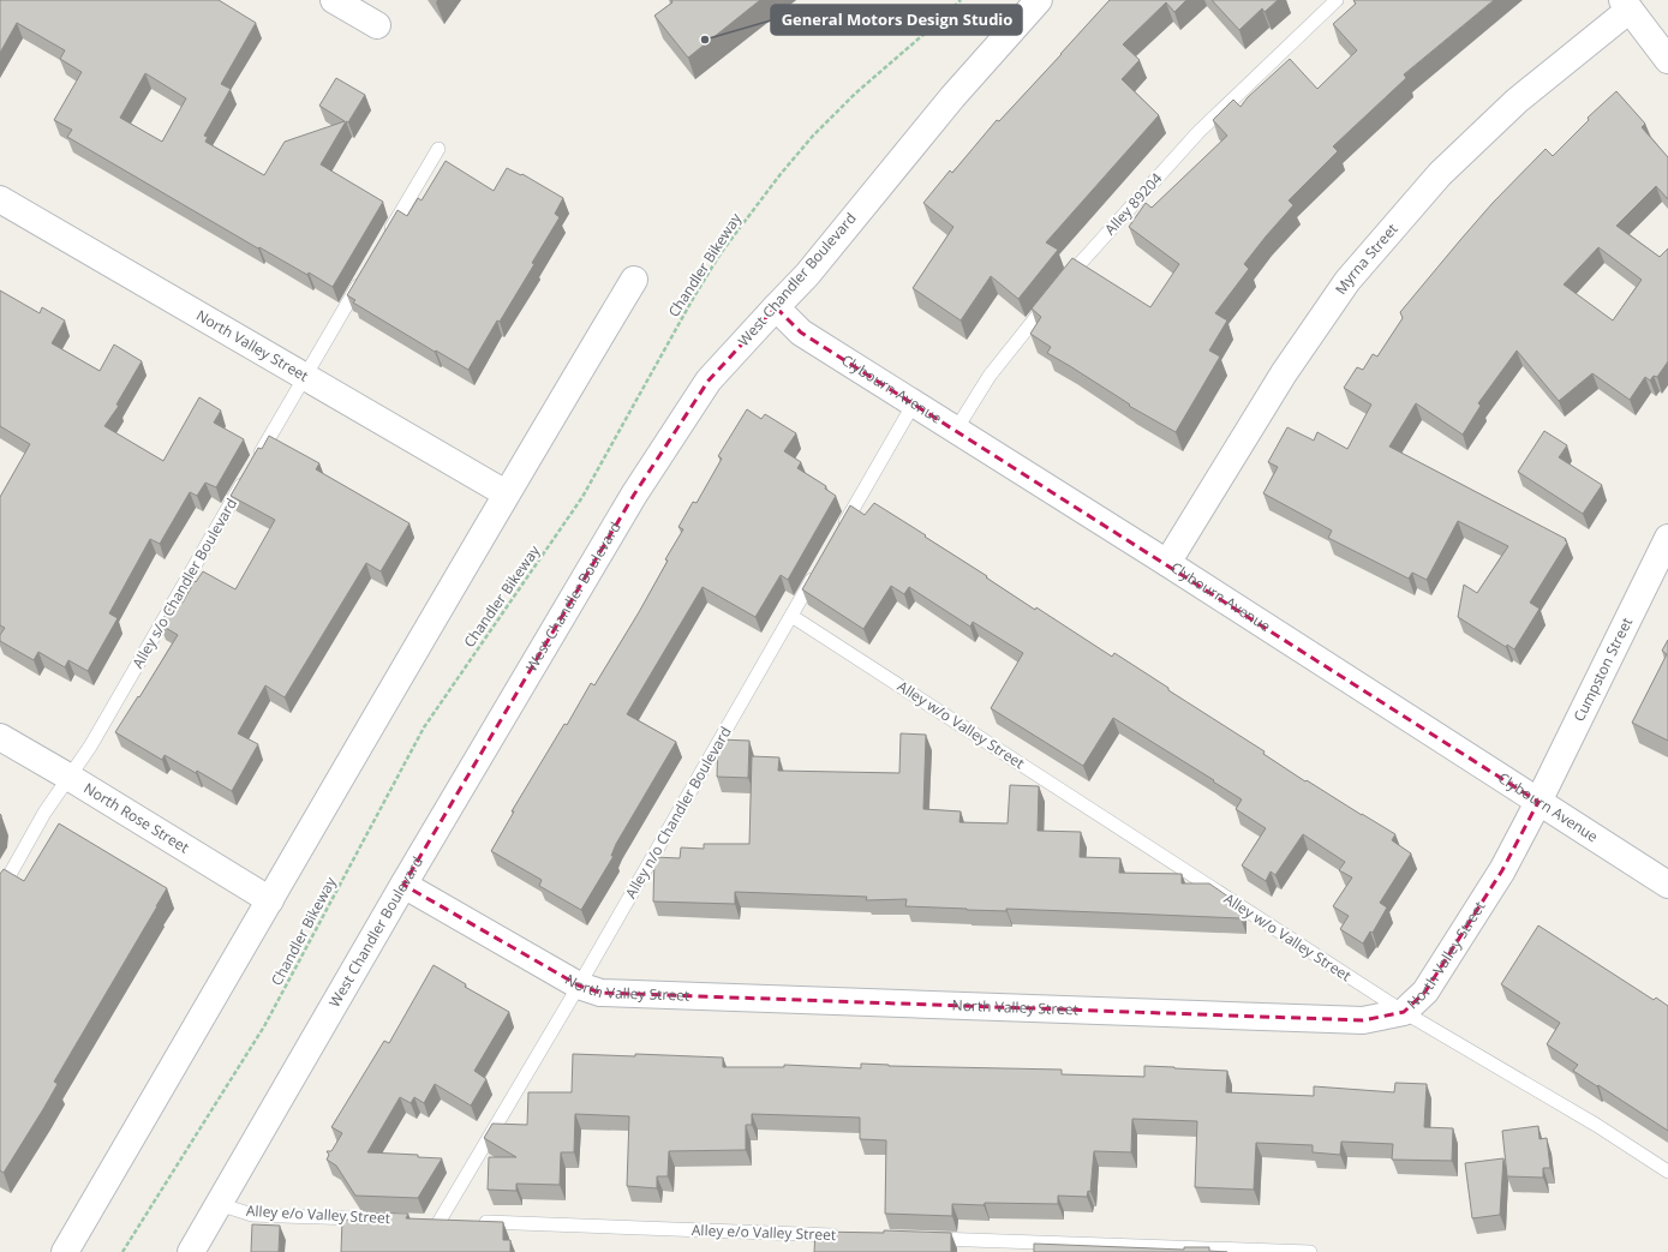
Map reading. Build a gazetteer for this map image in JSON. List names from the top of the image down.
{
  "streets": {
    "street": [
      "Myrna Street",
      "West Chandler Boulevard",
      "North Valley Street",
      "Clybourn Avenue",
      "Cumpston Street",
      "North Rose Street"
    ],
    "lane": [
      "Alley 89204",
      "Alley s/o Chandler Boulevard",
      "Alley w/o Valley Street",
      "Alley n/o Chandler Boulevard",
      "Alley e/o Valley Street"
    ],
    "path": ["Chandler Bikeway"]
  },
  "crossings": [
    ["Alley 89204", "Clybourn Avenue"],
    ["Myrna Street", "Clybourn Avenue"],
    ["West Chandler Boulevard", "North Valley Street"],
    ["West Chandler Boulevard", "Clybourn Avenue"],
    ["West Chandler Boulevard", "Alley e/o Valley Street"],
    ["North Valley Street", "Clybourn Avenue"],
    ["North Valley Street", "Alley s/o Chandler Boulevard"],
    ["North Valley Street", "Cumpston Street"],
    ["North Valley Street", "Alley w/o Valley Street"],
    ["North Valley Street", "Alley n/o Chandler Boulevard"],
    ["Clybourn Avenue", "Cumpston Street"],
    ["Alley s/o Chandler Boulevard", "North Rose Street"],
    ["Alley w/o Valley Street", "Alley n/o Chandler Boulevard"]
  ],
  "places": ["General Motors Design Studio"]
}
